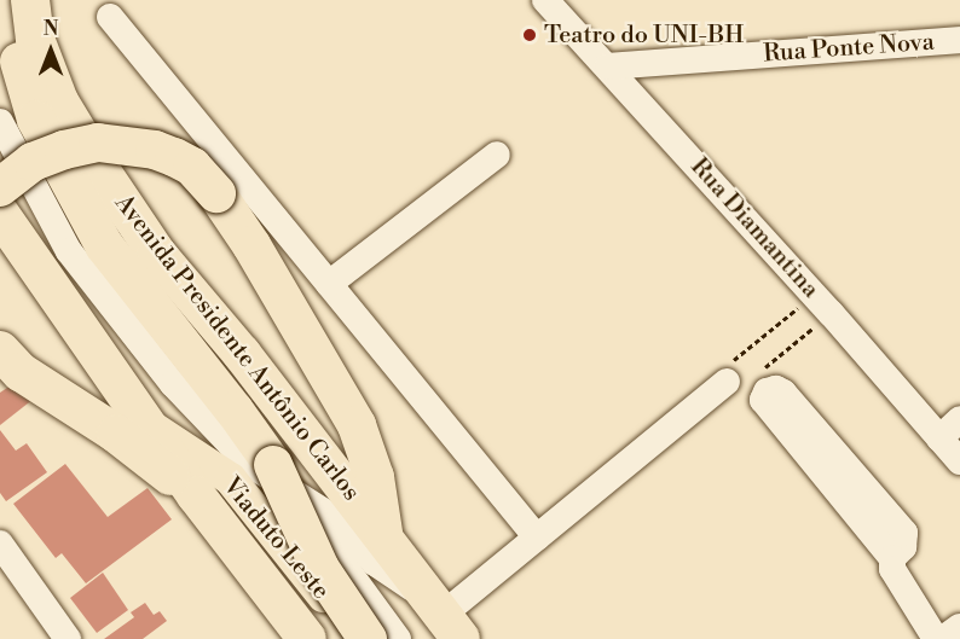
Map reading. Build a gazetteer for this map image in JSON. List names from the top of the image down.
{
  "streets": {
    "highway": ["Avenida Presidente Antônio Carlos"],
    "main road": ["Viaduto Leste"],
    "street": ["Rua Ponte Nova", "Rua Diamantina"]
  },
  "crossings": [
    ["Rua Ponte Nova", "Rua Diamantina"]
  ],
  "places": ["Teatro do UNI-BH"],
  "north": "top"
}
